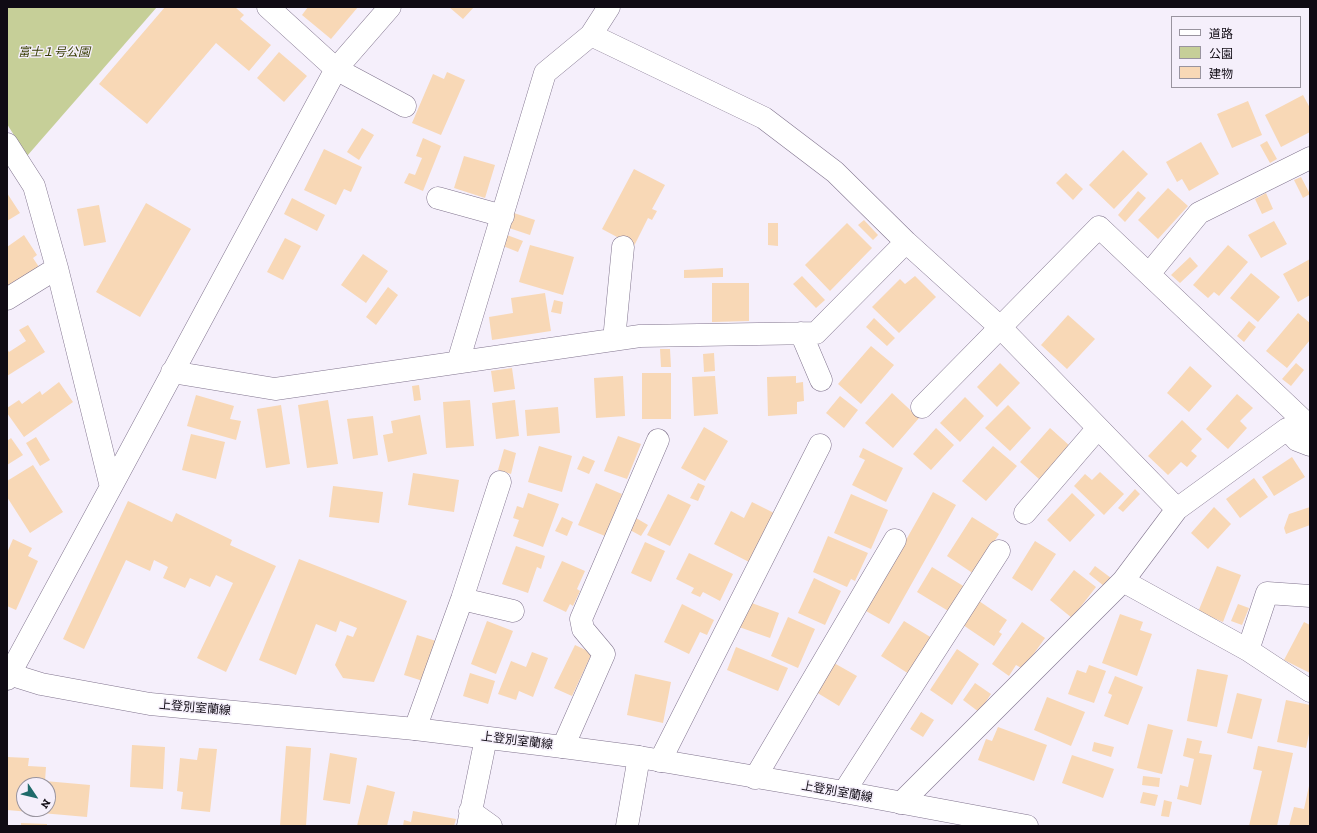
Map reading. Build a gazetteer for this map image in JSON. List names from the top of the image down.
{
  "streets": {
    "street": ["上登別室蘭線"]
  },
  "parks": ["富士１号公園"],
  "legend": ["道路", "公園", "建物"],
  "north": "bottom right"
}
